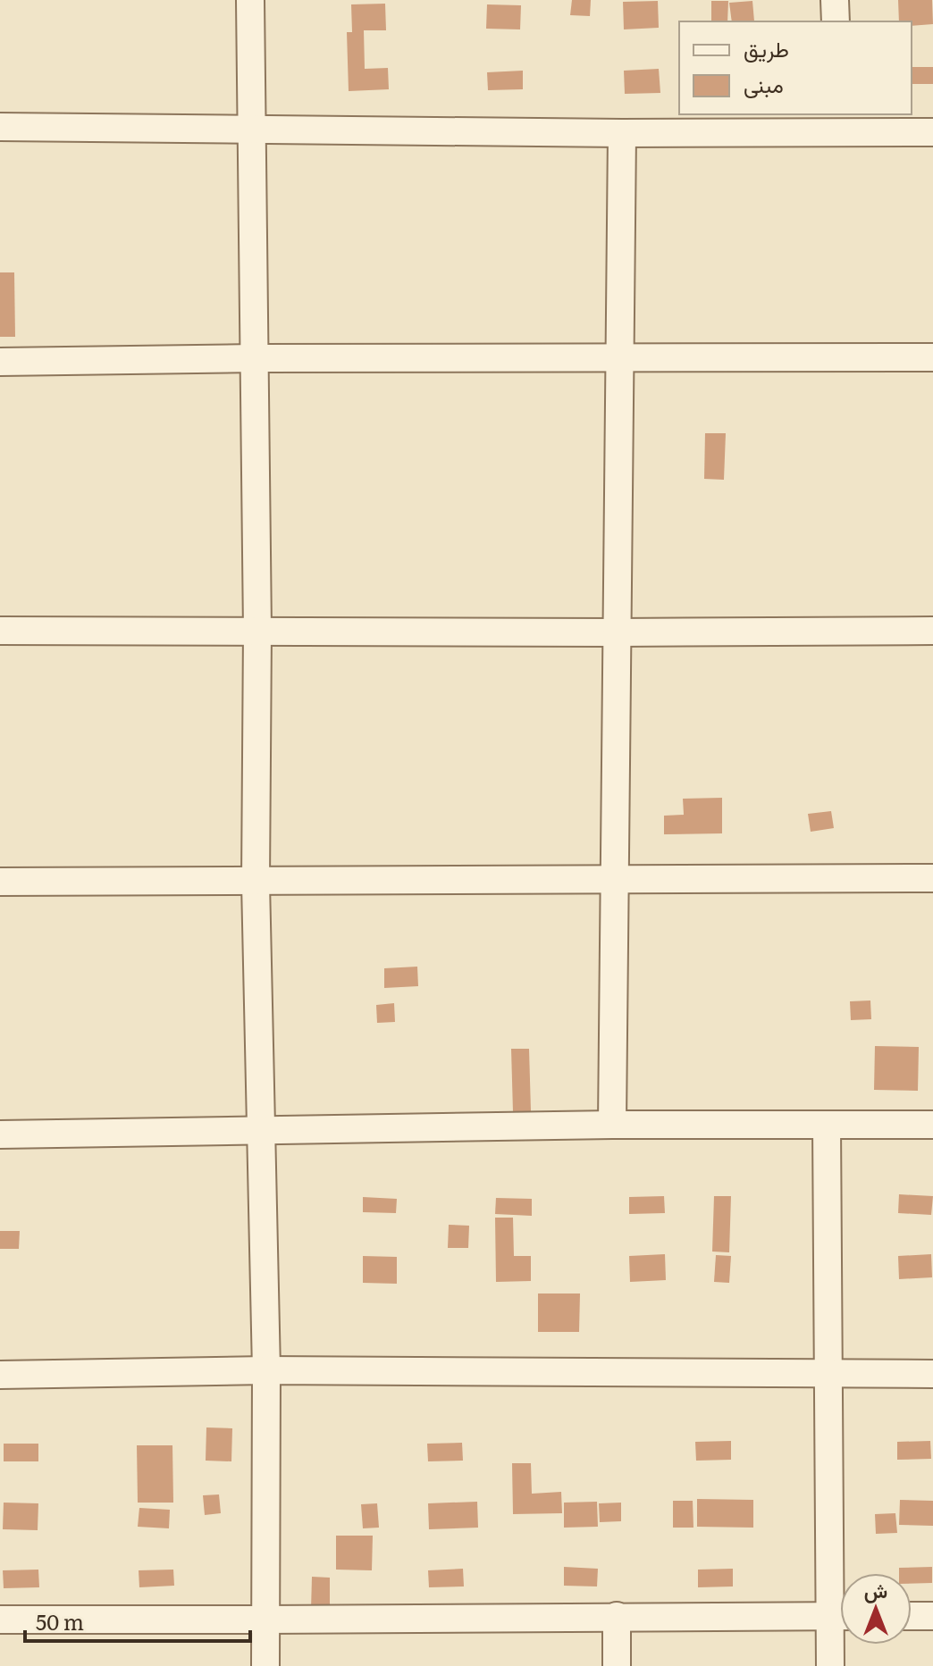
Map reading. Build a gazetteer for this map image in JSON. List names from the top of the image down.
{
  "legend": ["طريق", "مبنى"],
  "scale_bar": "50 m",
  "north": "top"
}
